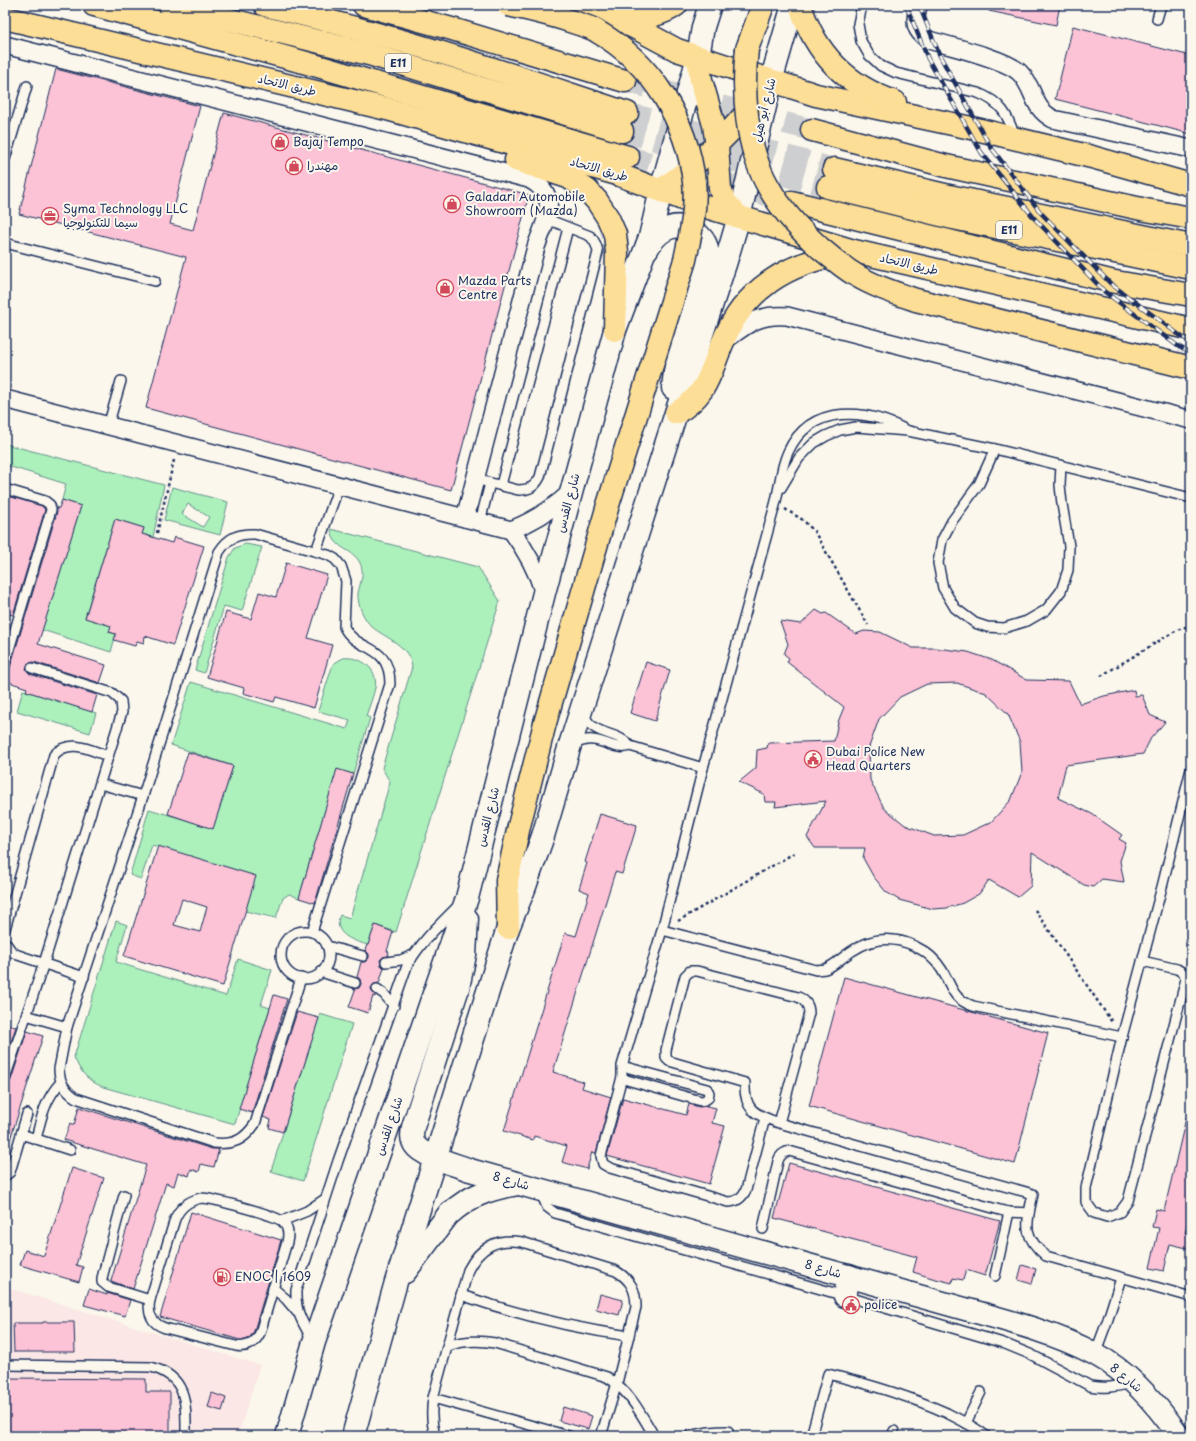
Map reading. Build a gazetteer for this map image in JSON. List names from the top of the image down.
{
  "streets": {
    "main road": [
      "E11",
      "طريق الاتحاد",
      "شارع أبو هيل",
      "شارع القدس",
      "شارع 8"
    ]
  },
  "crossings": [
    ["طريق الاتحاد", "شارع أبو هيل"],
    ["طريق الاتحاد", "شارع القدس"],
    ["شارع القدس", "شارع 8"]
  ],
  "places": {
    "shop": [
      "Bajaj Tempo",
      "مهندرا",
      "Galadari Automobile Showroom (Mazda)",
      "Mazda Parts Centre"
    ],
    "office": ["Syma Technology LLC سيما للتكنولوجيا"],
    "public building": ["Dubai Police New Head Quarters", "police"],
    "fuel station": ["ENOC | 1609"]
  }
}
